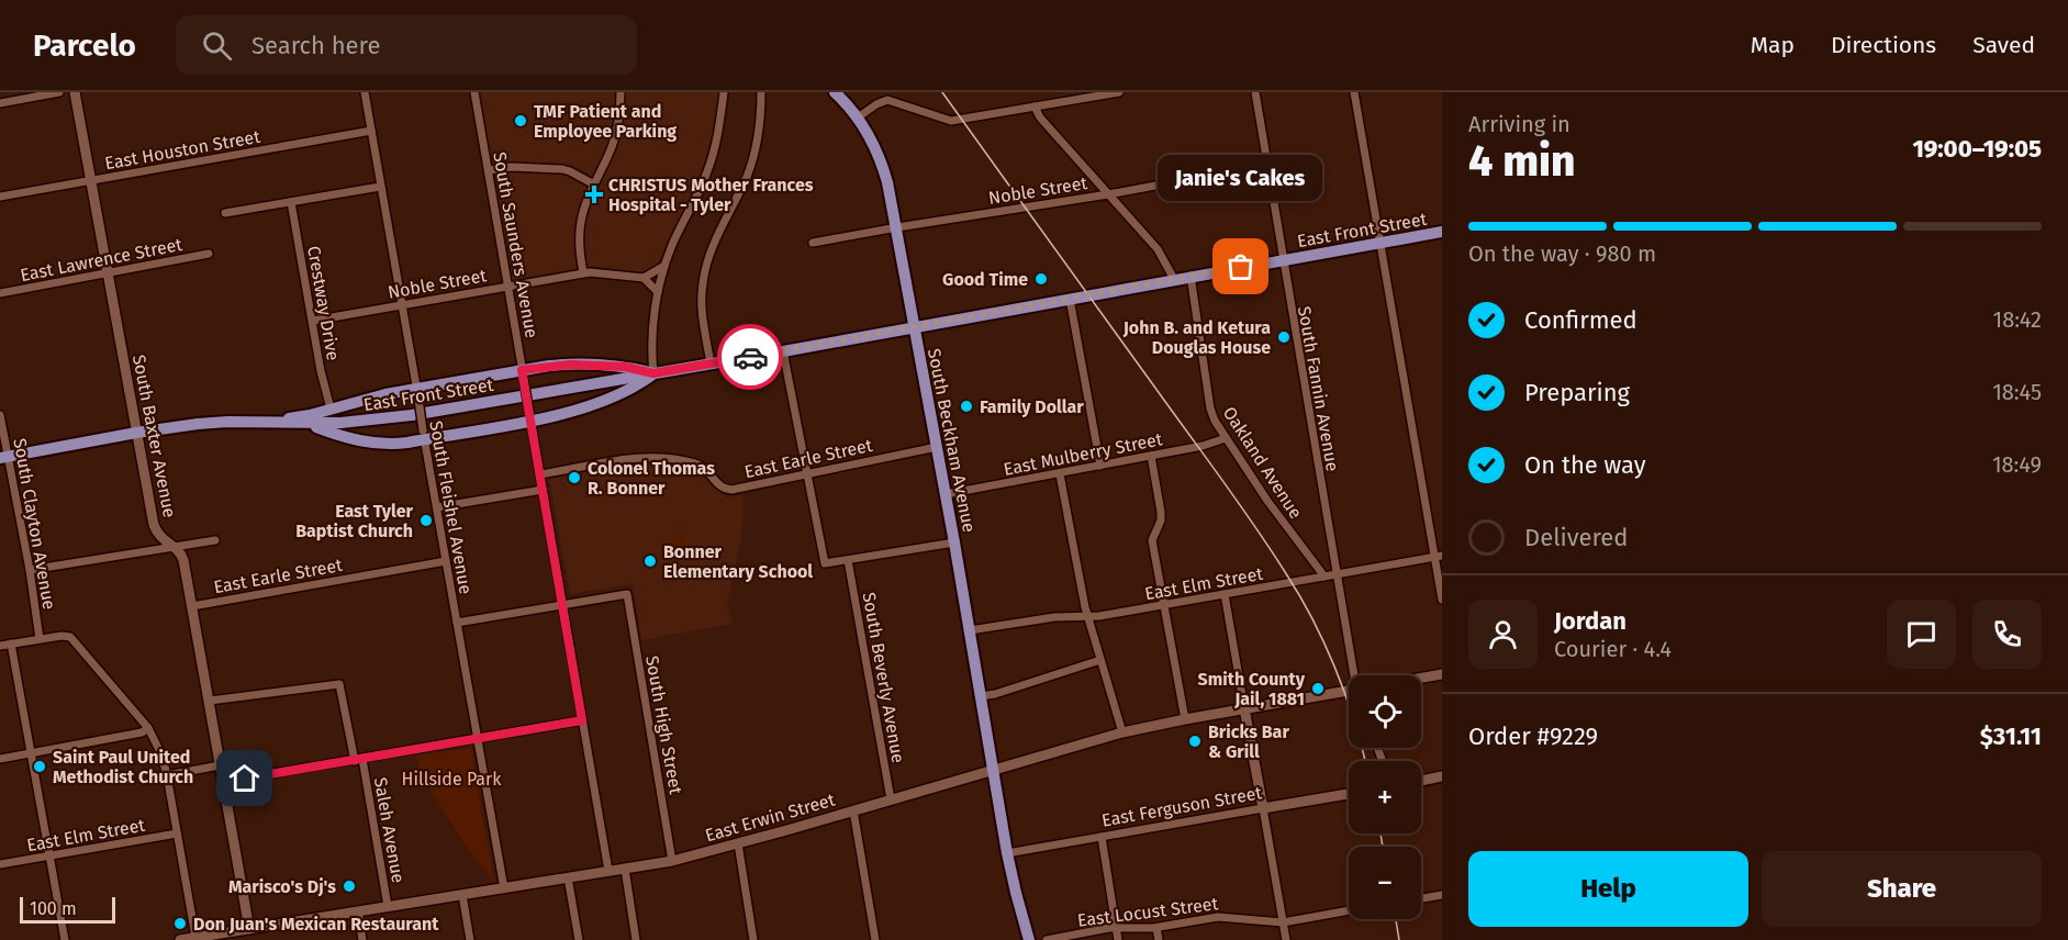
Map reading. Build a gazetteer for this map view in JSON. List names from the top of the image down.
{
  "streets": {
    "main road": [
      "East Front Street",
      "South Baxter Avenue",
      "South Beckham Avenue",
      "East Ferguson Street",
      "East Erwin Street"
    ],
    "street": [
      "East Houston Street",
      "Noble Street",
      "South Saunders Avenue",
      "East Lawrence Street",
      "Crestway Drive",
      "South Fannin Avenue",
      "East Mulberry Street",
      "East Earle Street",
      "Oakland Avenue",
      "South Fleishel Avenue",
      "South Clayton Avenue",
      "East Elm Street",
      "South Beverly Avenue",
      "South High Street",
      "Saleh Avenue",
      "East Locust Street"
    ]
  },
  "crossings": [
    ["East Houston Street", "South Baxter Avenue"],
    ["East Houston Street", "South Fleishel Avenue"],
    ["Noble Street", "South Saunders Avenue"],
    ["Noble Street", "Crestway Drive"],
    ["Noble Street", "South Fannin Avenue"],
    ["Noble Street", "South Beckham Avenue"],
    ["Noble Street", "South Fleishel Avenue"],
    ["East Front Street", "South Fannin Avenue"],
    ["East Front Street", "South Baxter Avenue"],
    ["East Front Street", "South Beckham Avenue"],
    ["East Front Street", "Oakland Avenue"],
    ["East Front Street", "South Clayton Avenue"],
    ["South Saunders Avenue", "East Earle Street"],
    ["South Saunders Avenue", "South High Street"],
    ["South Saunders Avenue", "East Erwin Street"],
    ["East Lawrence Street", "South Baxter Avenue"],
    ["South Fannin Avenue", "East Elm Street"],
    ["South Baxter Avenue", "East Earle Street"],
    ["South Baxter Avenue", "East Erwin Street"],
    ["South Baxter Avenue", "Saleh Avenue"],
    ["South Beckham Avenue", "East Mulberry Street"],
    ["South Beckham Avenue", "East Earle Street"],
    ["South Beckham Avenue", "East Elm Street"],
    ["South Beckham Avenue", "East Ferguson Street"],
    ["South Beckham Avenue", "East Erwin Street"],
    ["East Mulberry Street", "Oakland Avenue"],
    ["East Earle Street", "South Fleishel Avenue"],
    ["Oakland Avenue", "East Elm Street"],
    ["South Fleishel Avenue", "East Erwin Street"],
    ["South Beverly Avenue", "East Erwin Street"],
    ["South High Street", "East Erwin Street"],
    ["East Erwin Street", "Saleh Avenue"]
  ],
  "parks": ["Hillside Park"],
  "places": {
    "other": [
      "TMF Patient and Employee Parking",
      "Janie's Cakes",
      "Good Time",
      "John B. and Ketura Douglas House",
      "Family Dollar",
      "Colonel Thomas R. Bonner",
      "East Tyler Baptist Church",
      "Bonner Elementary School",
      "Smith County Jail, 1881",
      "Bricks Bar & Grill",
      "Saint Paul United Methodist Church",
      "Marisco's Dj's",
      "Don Juan's Mexican Restaurant"
    ],
    "health": ["CHRISTUS Mother Frances Hospital - Tyler"]
  },
  "scale_bar": "100 m",
  "page": {
    "header": "Parcelo",
    "search": "Search here",
    "nav": ["Map", "Directions", "Saved"],
    "heading": ["4 min", "Arriving in", "19:00–19:05"],
    "panel": [
      "Jordan",
      "Courier · 4.4",
      "Order #9229",
      "$31.11"
    ],
    "bubble": "Janie's Cakes",
    "bar": "On the way · 980 m",
    "list": [
      ["Confirmed", "18:42"],
      ["Preparing", "18:45"],
      ["On the way", "18:49"],
      "Delivered"
    ],
    "map_buttons": ["+", "−"],
    "buttons": ["Help", "Share"],
    "scale": "100 m"
  }
}
